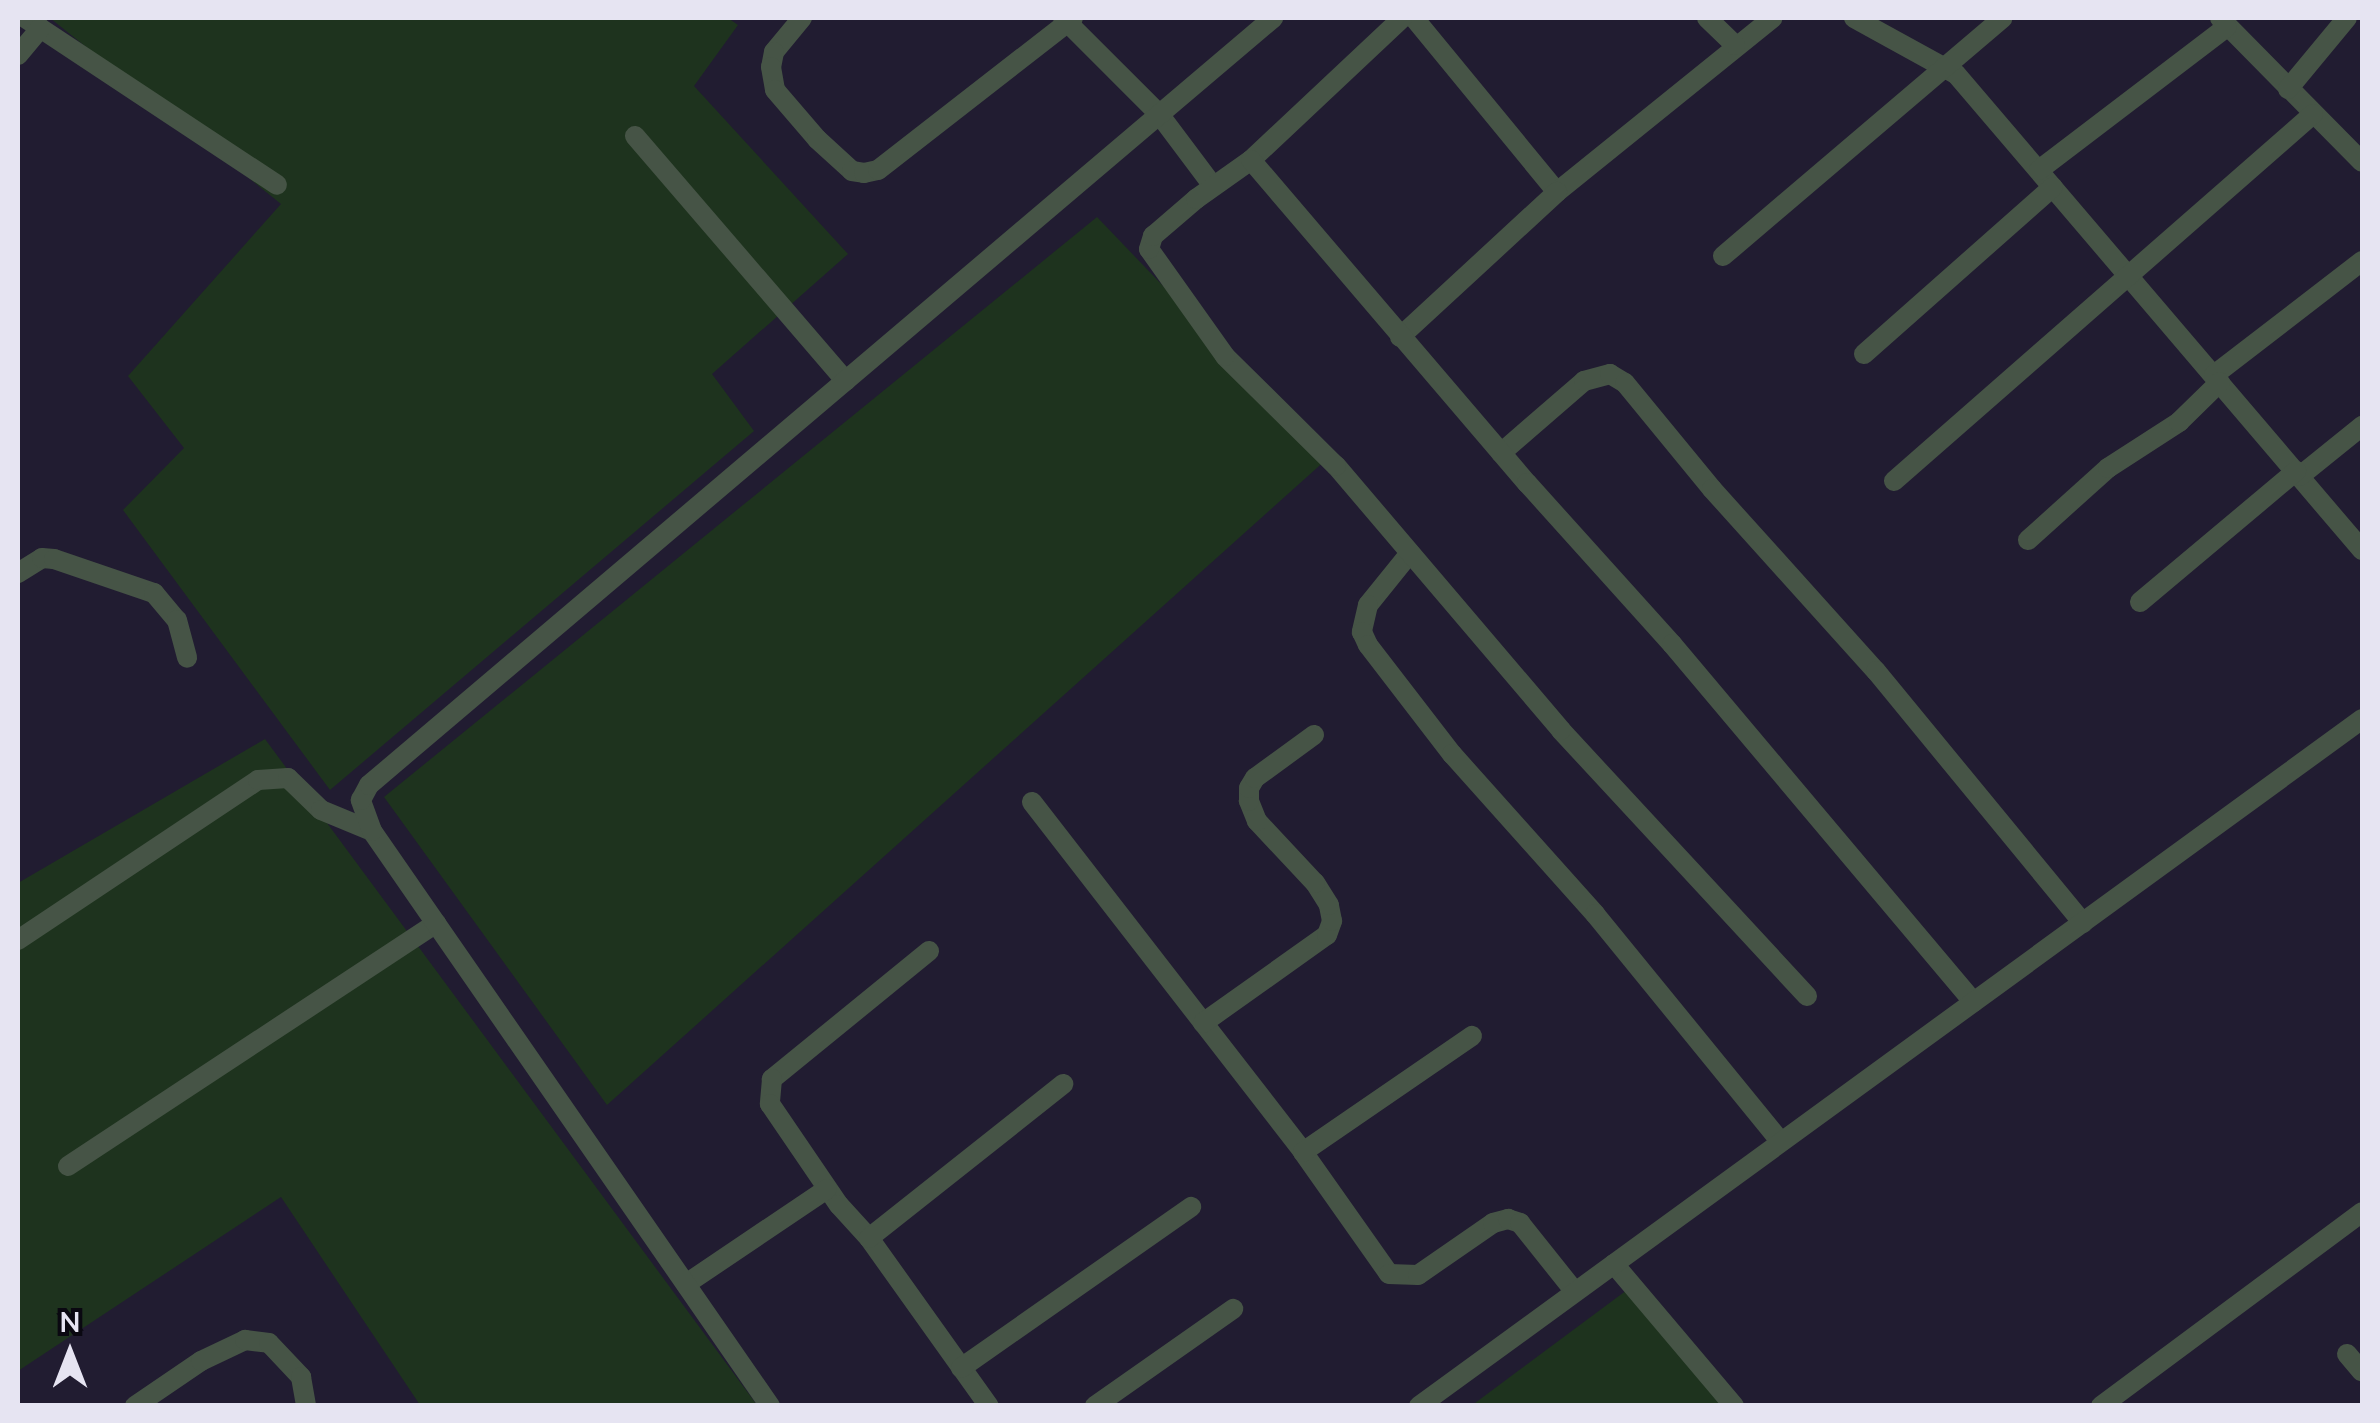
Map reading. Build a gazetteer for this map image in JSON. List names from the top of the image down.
{
  "north": "top"
}
